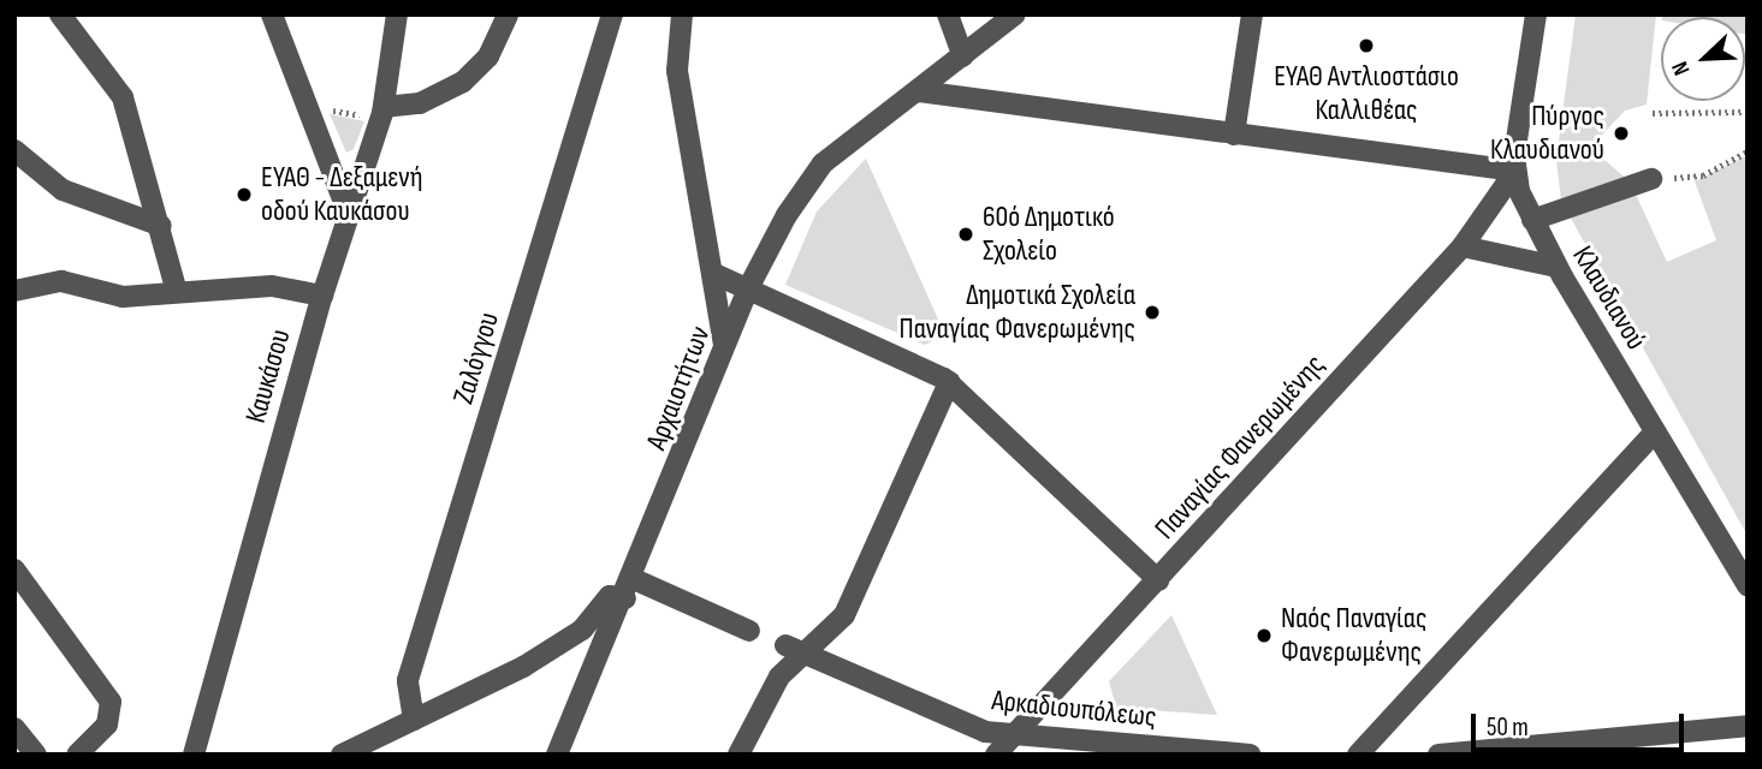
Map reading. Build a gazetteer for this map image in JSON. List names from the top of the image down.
{
  "streets": {
    "street": [
      "Κλαυδιανού",
      "Ζαλόγγου",
      "Καυκάσου",
      "Αρχαιοτήτων",
      "Παναγίας Φανερωμένης",
      "Αρκαδιουπόλεως"
    ]
  },
  "crossings": [
    ["Κλαυδιανού", "Παναγίας Φανερωμένης"],
    ["Παναγίας Φανερωμένης", "Αρκαδιουπόλεως"]
  ],
  "places": [
    "ΕΥΑΘ Αντλιοστάσιο Καλλιθέας",
    "Πύργος Κλαυδιανού",
    "ΕΥΑΘ - Δεξαμενή οδού Καυκάσου",
    "60ό Δημοτικό Σχολείο",
    "Δημοτικά Σχολεία Παναγίας Φανερωμένης",
    "Ναός Παναγίας Φανερωμένης"
  ],
  "scale_bar": "50 m",
  "north": "bottom left"
}
